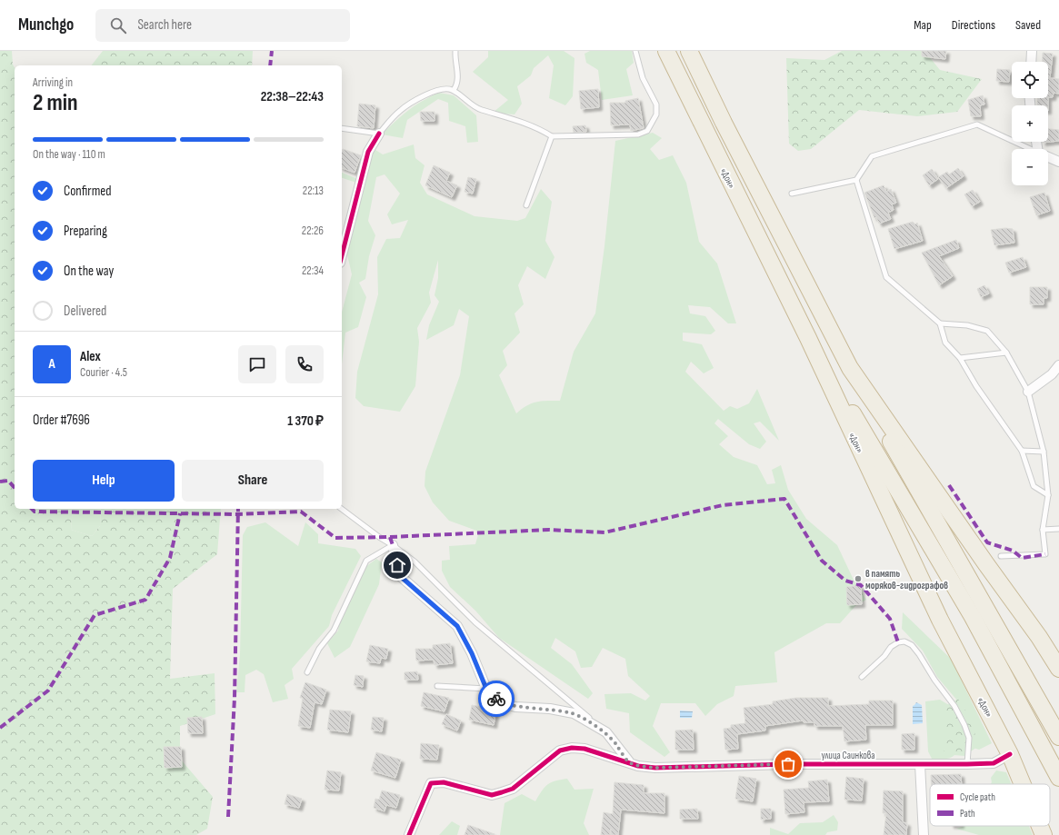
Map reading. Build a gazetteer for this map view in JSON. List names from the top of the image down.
{
  "streets": {
    "highway": ["«Дон»"],
    "street": ["улица Саинкова"]
  },
  "crossings": [
    ["«Дон»", "улица Саинкова"]
  ],
  "places": ["в память моряков-гидрографов"],
  "legend": ["Cycle path", "Path"],
  "page": {
    "header": "Munchgo",
    "search": "Search here",
    "nav": ["Map", "Directions", "Saved"],
    "map_buttons": ["+", "−"],
    "heading": ["2 min", "Arriving in", "22:38–22:43"],
    "panel": [
      "Alex",
      "Courier · 4.5",
      "Order #7696",
      "1 370 ₽"
    ],
    "bar": "On the way · 110 m",
    "list": [
      ["Confirmed", "22:13"],
      ["Preparing", "22:26"],
      ["On the way", "22:34"],
      "Delivered"
    ],
    "round": "A",
    "buttons": ["Help", "Share"]
  }
}
